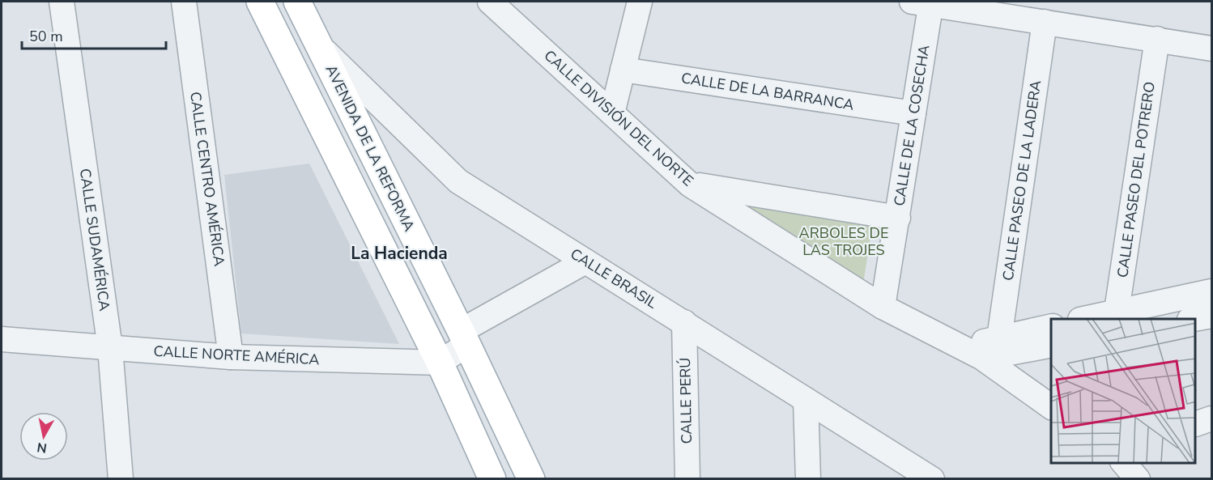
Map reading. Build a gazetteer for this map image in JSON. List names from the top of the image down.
{
  "streets": {
    "main road": ["AVENIDA DE LA REFORMA"],
    "street": [
      "CALLE DE LA BARRANCA",
      "CALLE DIVISIÓN DEL NORTE",
      "CALLE DE LA COSECHA",
      "CALLE CENTRO AMÉRICA",
      "CALLE PASEO DEL POTRERO",
      "CALLE PASEO DE LA LADERA",
      "CALLE SUDAMÉRICA",
      "CALLE BRASIL",
      "CALLE NORTE AMÉRICA",
      "CALLE PERÚ"
    ]
  },
  "crossings": [
    ["CALLE DE LA BARRANCA", "CALLE DE LA COSECHA"],
    ["CALLE DIVISIÓN DEL NORTE", "CALLE DE LA COSECHA"],
    ["AVENIDA DE LA REFORMA", "CALLE BRASIL"],
    ["CALLE CENTRO AMÉRICA", "CALLE NORTE AMÉRICA"],
    ["CALLE SUDAMÉRICA", "CALLE NORTE AMÉRICA"],
    ["CALLE BRASIL", "CALLE PERÚ"]
  ],
  "districts": ["La Hacienda"],
  "parks": ["ARBOLES DE LAS TROJES"],
  "scale_bar": "50 m",
  "north": "bottom"
}
